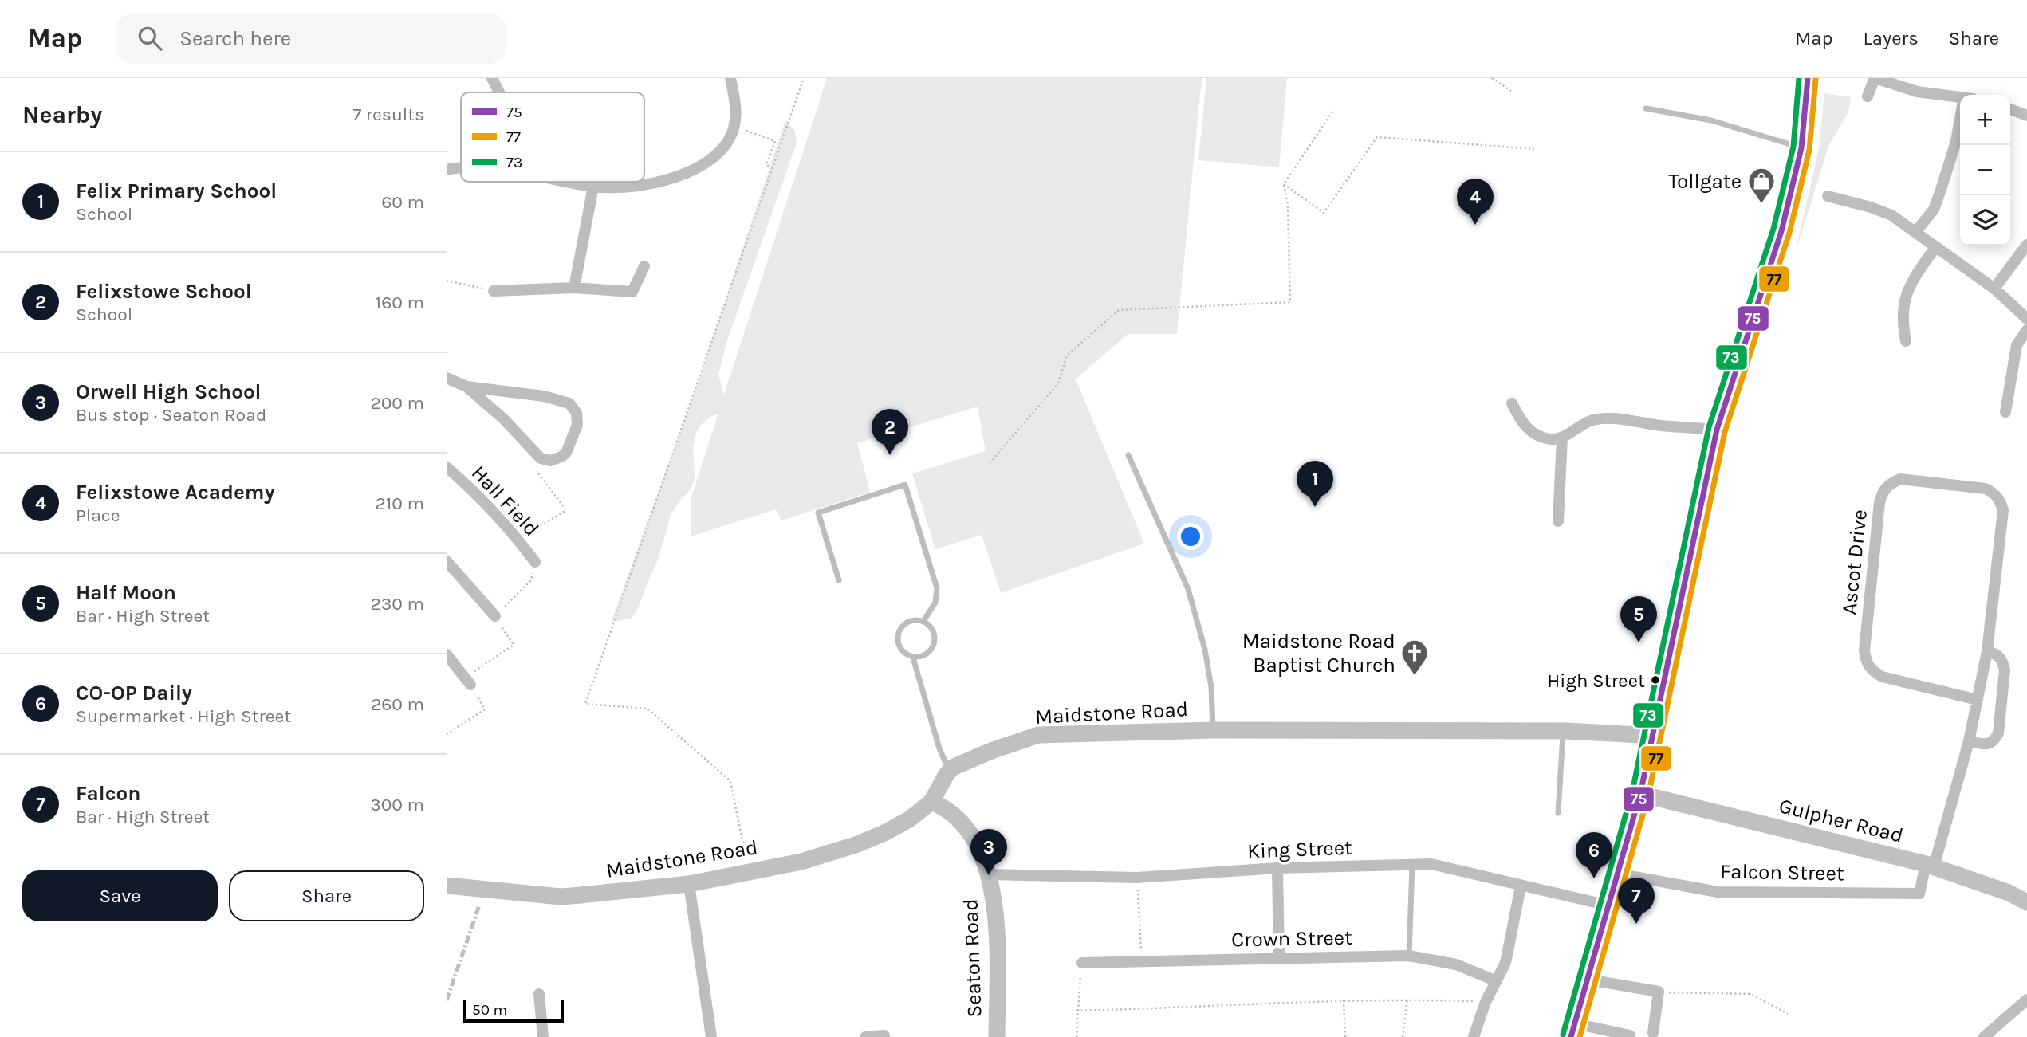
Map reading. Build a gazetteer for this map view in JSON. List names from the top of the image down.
{
  "streets": {
    "street": [
      "Hall Field",
      "Ascot Drive",
      "Maidstone Road",
      "Gulpher Road",
      "King Street",
      "Falcon Street",
      "Crown Street",
      "Seaton Road"
    ]
  },
  "crossings": [
    ["Ascot Drive", "Gulpher Road"],
    ["Ascot Drive", "Falcon Street"],
    ["Maidstone Road", "Seaton Road"],
    ["Gulpher Road", "Falcon Street"],
    ["King Street", "Seaton Road"]
  ],
  "places": {
    "shop": ["Tollgate"],
    "church": ["Maidstone Road Baptist Church"],
    "other": ["High Street"]
  },
  "lines": ["transit line 75", "transit line 73", "transit line 77"],
  "legend": ["75", "77", "73"],
  "scale_bar": "50 m",
  "page": {
    "header": "Map",
    "search": "Search here",
    "nav": ["Map", "Layers", "Share"],
    "heading": ["Nearby", "7 results"],
    "map_buttons": ["+", "−"],
    "list": [
      {
        "mark": "1",
        "name": "Felix Primary School",
        "note": "School",
        "value": "60 m"
      },
      {
        "mark": "2",
        "name": "Felixstowe School",
        "note": "School",
        "value": "160 m"
      },
      {
        "mark": "3",
        "name": "Orwell High School",
        "note": "Bus stop · Seaton Road",
        "value": "200 m"
      },
      {
        "mark": "4",
        "name": "Felixstowe Academy",
        "note": "Place",
        "value": "210 m"
      },
      {
        "mark": "5",
        "name": "Half Moon",
        "note": "Bar · High Street",
        "value": "230 m"
      },
      {
        "mark": "6",
        "name": "CO-OP Daily",
        "note": "Supermarket · High Street",
        "value": "260 m"
      },
      {
        "mark": "7",
        "name": "Falcon",
        "note": "Bar · High Street",
        "value": "300 m"
      }
    ],
    "pins": [
      "4",
      "2",
      "1",
      "5",
      "3",
      "6",
      "7"
    ],
    "buttons": ["Save", "Share"],
    "scale": "50 m"
  }
}
